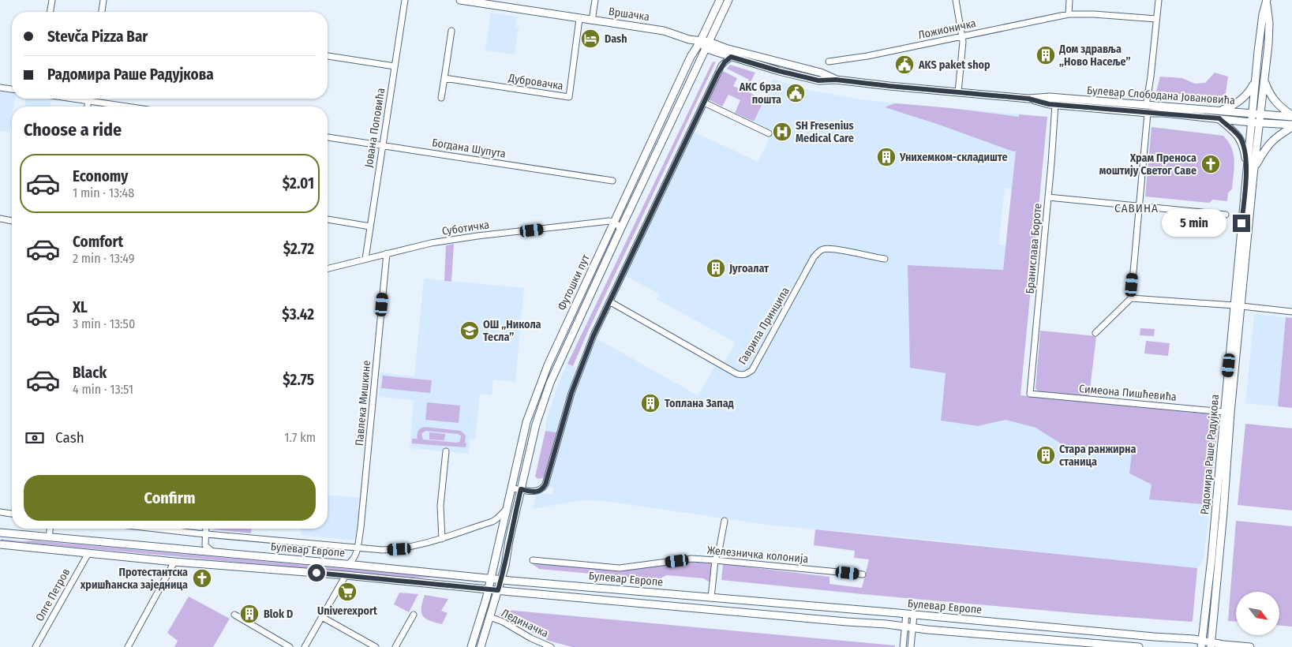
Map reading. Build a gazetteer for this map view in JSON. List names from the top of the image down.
{
  "streets": {
    "main road": [
      "Вршачка",
      "Булевар Слободана Јовановића",
      "Футошки пут",
      "Радомира Раше Радујкова",
      "Булевар Европе"
    ],
    "street": [
      "Ложионичка",
      "Дубровачка",
      "Јована Поповића",
      "Богдана Шупута",
      "Суботичка",
      "Бранислава Бороте",
      "Гаврила Принципа",
      "Симеона Пишћевића",
      "Павлека Мишкине",
      "Железничка колонија",
      "Олге Петров",
      "Лединачка"
    ]
  },
  "crossings": [
    ["Вршачка", "Дубровачка"],
    ["Вршачка", "Булевар Слободана Јовановића"],
    ["Вршачка", "Футошки пут"],
    ["Булевар Слободана Јовановића", "Бранислава Бороте"],
    ["Булевар Слободана Јовановића", "Футошки пут"],
    ["Булевар Слободана Јовановића", "Радомира Раше Радујкова"],
    ["Јована Поповића", "Богдана Шупута"],
    ["Јована Поповића", "Суботичка"],
    ["Суботичка", "Футошки пут"],
    ["Суботичка", "Павлека Мишкине"],
    ["Бранислава Бороте", "Симеона Пишћевића"],
    ["Футошки пут", "Булевар Европе"],
    ["Футошки пут", "Лединачка"],
    ["Симеона Пишћевића", "Радомира Раше Радујкова"],
    ["Павлека Мишкине", "Булевар Европе"],
    ["Радомира Раше Радујкова", "Булевар Европе"],
    ["Булевар Европе", "Олге Петров"]
  ],
  "districts": ["САВИНА"],
  "places": {
    "hotel": ["Dash"],
    "building": [
      "Дом здравља „Ново Насеље”",
      "Унихемком-складиште",
      "Југоалат",
      "Топлана Запад",
      "Стара ранжирна станица",
      "Blok D"
    ],
    "public building": ["AKS paket shop", "АКС брза пошта"],
    "hospital": ["SH Fresenius Medical Care"],
    "church": ["Храм Преноса моштију Светог Саве", "Протестантска хришћанска заједница"],
    "school or university": ["ОШ „Никола Тесла”"],
    "supermarket": ["Univerexport"]
  },
  "north": "bottom right",
  "page": {
    "banner": ["Stevča Pizza Bar", "Радомира Раше Радујкова"],
    "heading": "Choose a ride",
    "list": [
      {
        "name": "Economy",
        "note": "1 min · 13:48",
        "value": "$2.01"
      },
      {
        "name": "Comfort",
        "note": "2 min · 13:49",
        "value": "$2.72"
      },
      {
        "name": "XL",
        "note": "3 min · 13:50",
        "value": "$3.42"
      },
      {
        "name": "Black",
        "note": "4 min · 13:51",
        "value": "$2.75"
      }
    ],
    "bubble": "5 min",
    "pay": ["Cash", "1.7 km"],
    "buttons": "Confirm"
  }
}
